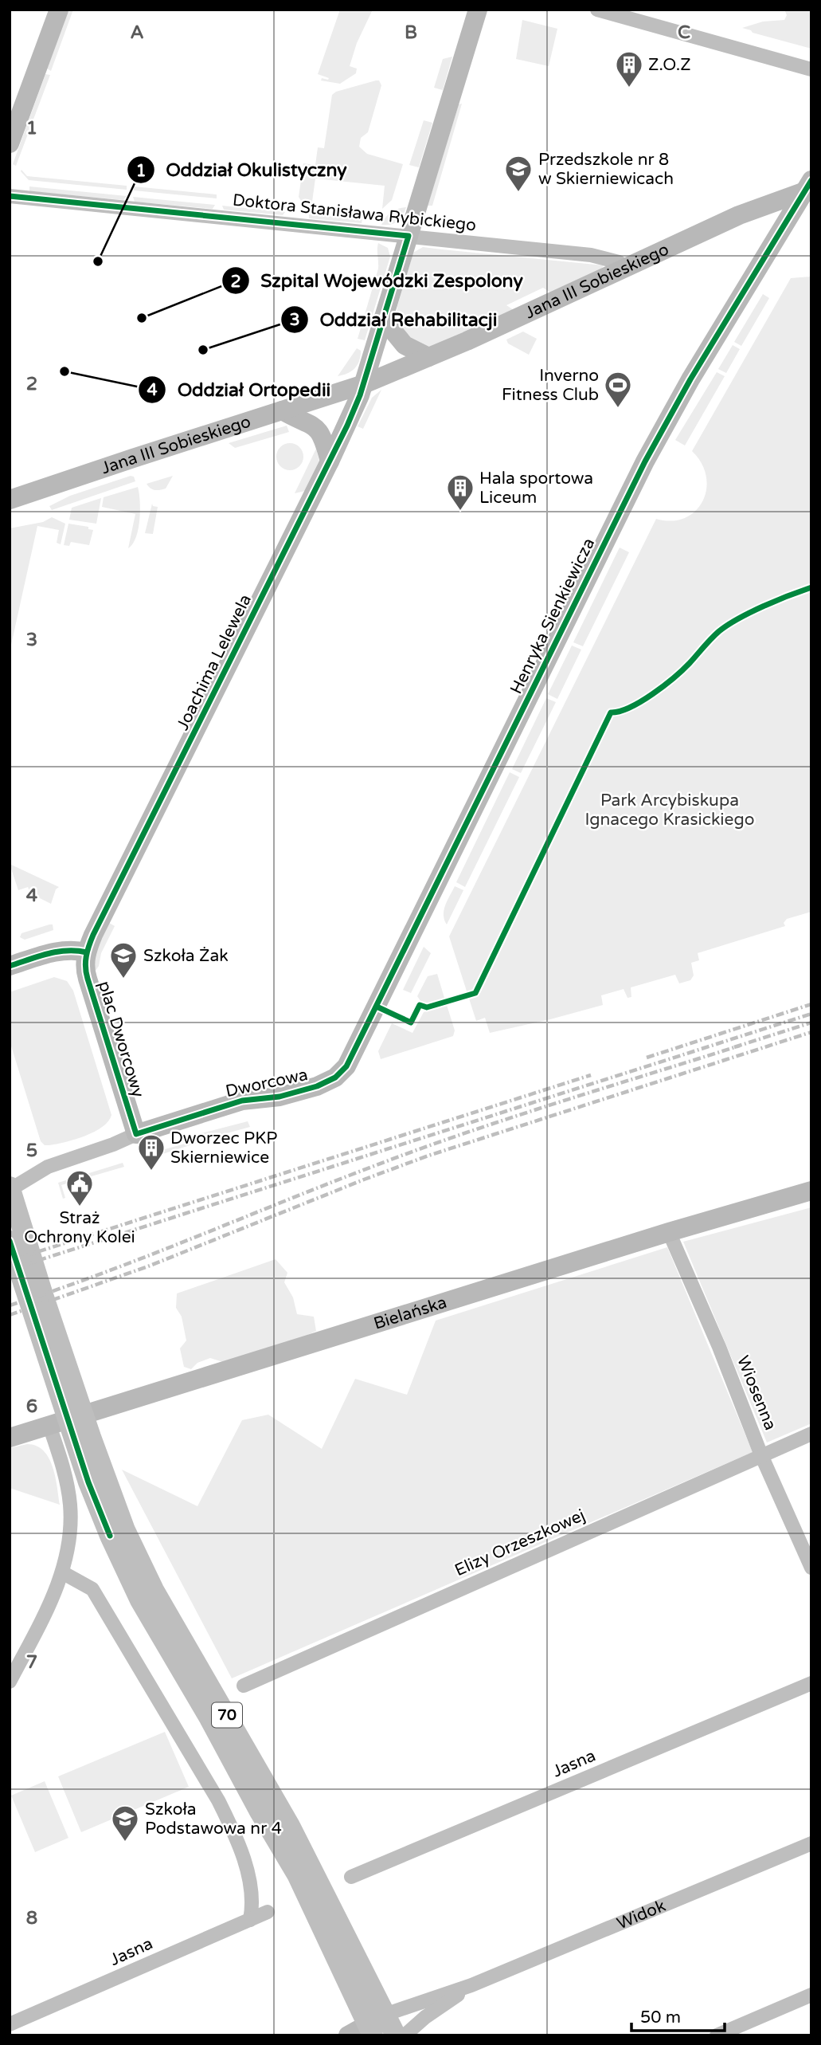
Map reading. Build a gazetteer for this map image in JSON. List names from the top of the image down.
{
  "streets": {
    "main road": ["70"],
    "street": [
      "Doktora Stanisława Rybickiego",
      "Jana III Sobieskiego",
      "Henryka Sienkiewicza",
      "Joachima Lelewela",
      "plac Dworcowy",
      "Dworcowa",
      "Bielańska",
      "Wiosenna",
      "Elizy Orzeszkowej",
      "Jasna",
      "Widok"
    ]
  },
  "crossings": [
    ["Doktora Stanisława Rybickiego", "Jana III Sobieskiego"],
    ["Doktora Stanisława Rybickiego", "Joachima Lelewela"],
    ["Jana III Sobieskiego", "Henryka Sienkiewicza"],
    ["Jana III Sobieskiego", "Joachima Lelewela"],
    ["Henryka Sienkiewicza", "Dworcowa"],
    ["Joachima Lelewela", "plac Dworcowy"],
    ["plac Dworcowy", "Dworcowa"],
    ["Dworcowa", "70"],
    ["Bielańska", "Wiosenna"],
    ["Wiosenna", "Elizy Orzeszkowej"],
    ["70", "Widok"]
  ],
  "parks": ["Park Arcybiskupa Ignacego Krasickiego"],
  "places": {
    "building": ["Z.O.Z", "Hala sportowa Liceum", "Dworzec PKP Skierniewice"],
    "school or university": ["Przedszkole nr 8 w Skierniewicach", "Szkoła Żak", "Szkoła Podstawowa nr 4"],
    "other": [
      "Oddział Okulistyczny",
      "Szpital Wojewódzki Zespolony",
      "Oddział Rehabilitacji",
      "Oddział Ortopedii"
    ],
    "sports": ["Inverno Fitness Club"],
    "public building": ["Straż Ochrony Kolei"]
  },
  "scale_bar": "50 m",
  "grid": {
    "columns": ["A", "B", "C"],
    "rows": [
      "1",
      "2",
      "3",
      "4",
      "5",
      "6",
      "7",
      "8"
    ]
  }
}
